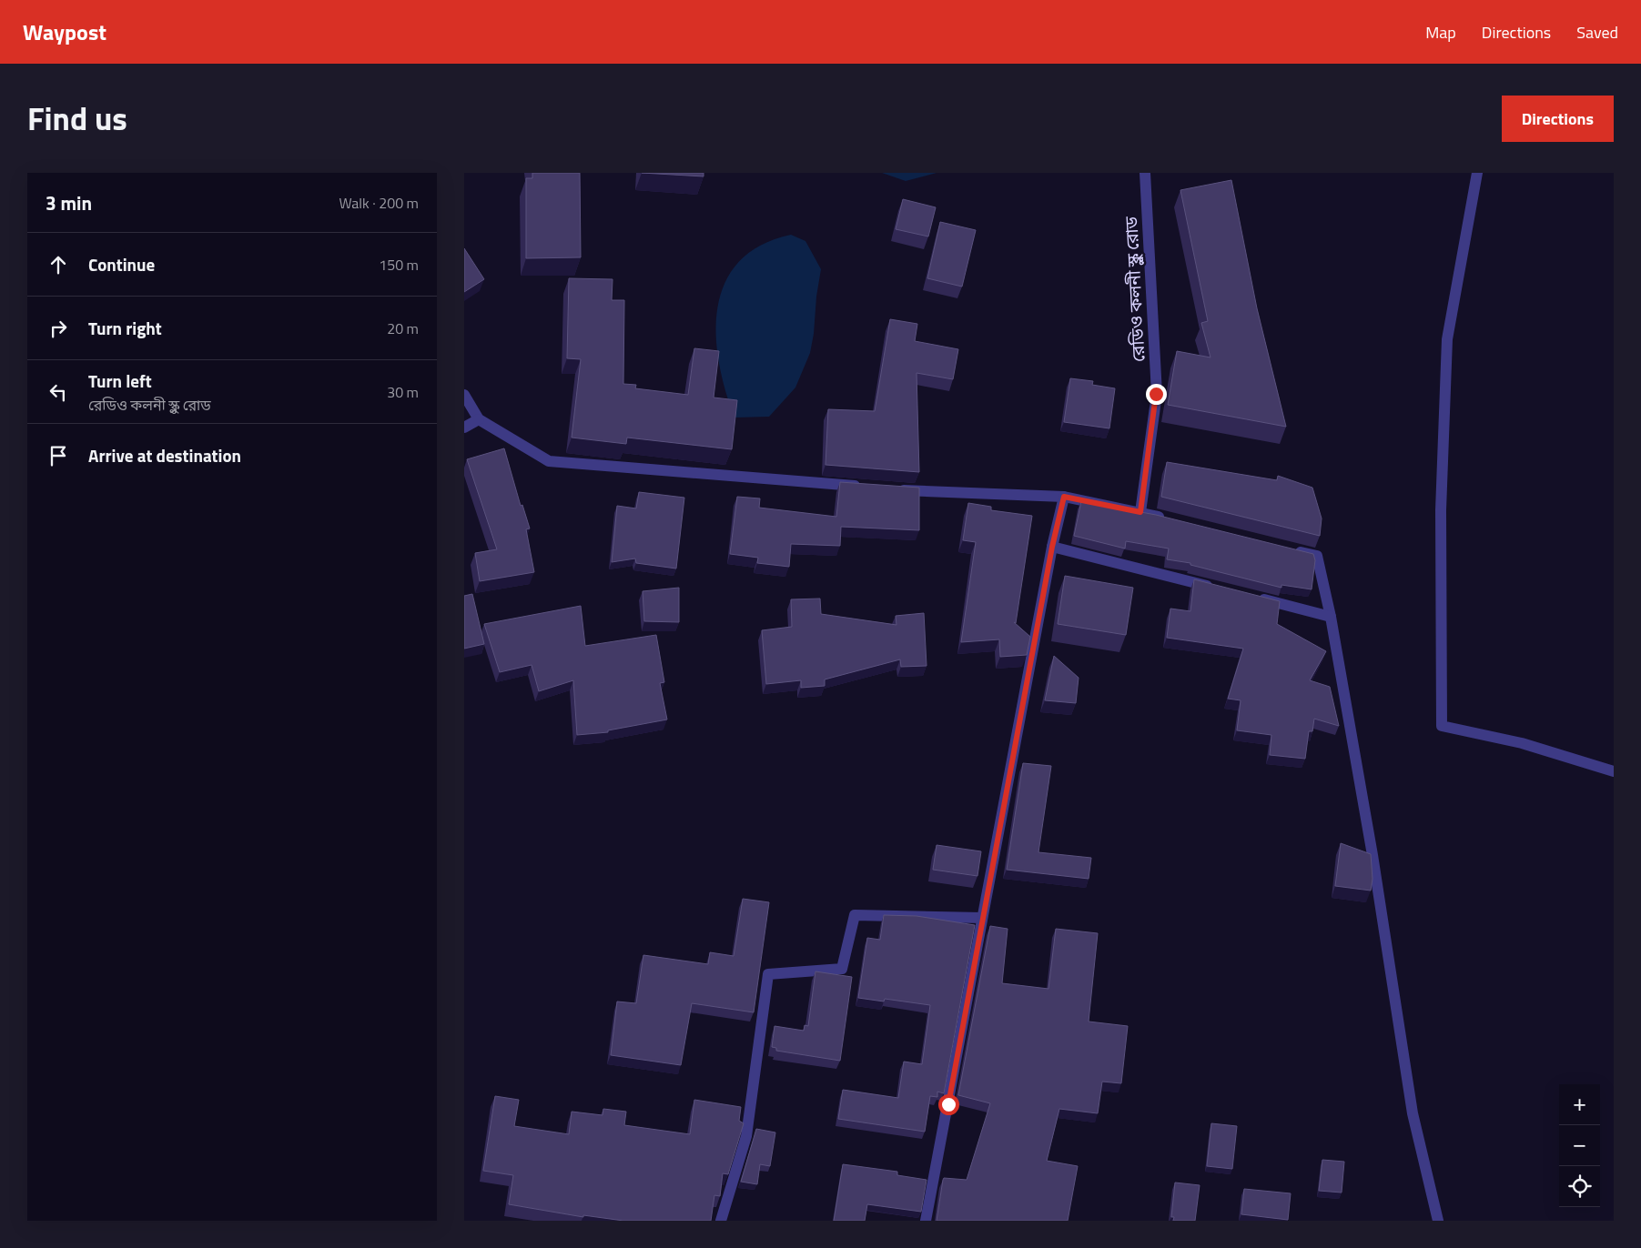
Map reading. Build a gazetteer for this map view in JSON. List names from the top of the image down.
{
  "streets": {
    "street": ["রেডিও কলনী স্কুল রোড"]
  },
  "page": {
    "header": "Waypost",
    "nav": ["Map", "Directions", "Saved"],
    "title": "Find us",
    "buttons": "Directions",
    "heading": ["3 min", "Walk · 200 m"],
    "list": [
      ["Continue", "150 m"],
      ["Turn right", "20 m"],
      ["Turn left", "রেডিও কলনী স্কুল রোড", "30 m"],
      "Arrive at destination"
    ],
    "map_buttons": ["+", "−"]
  }
}
